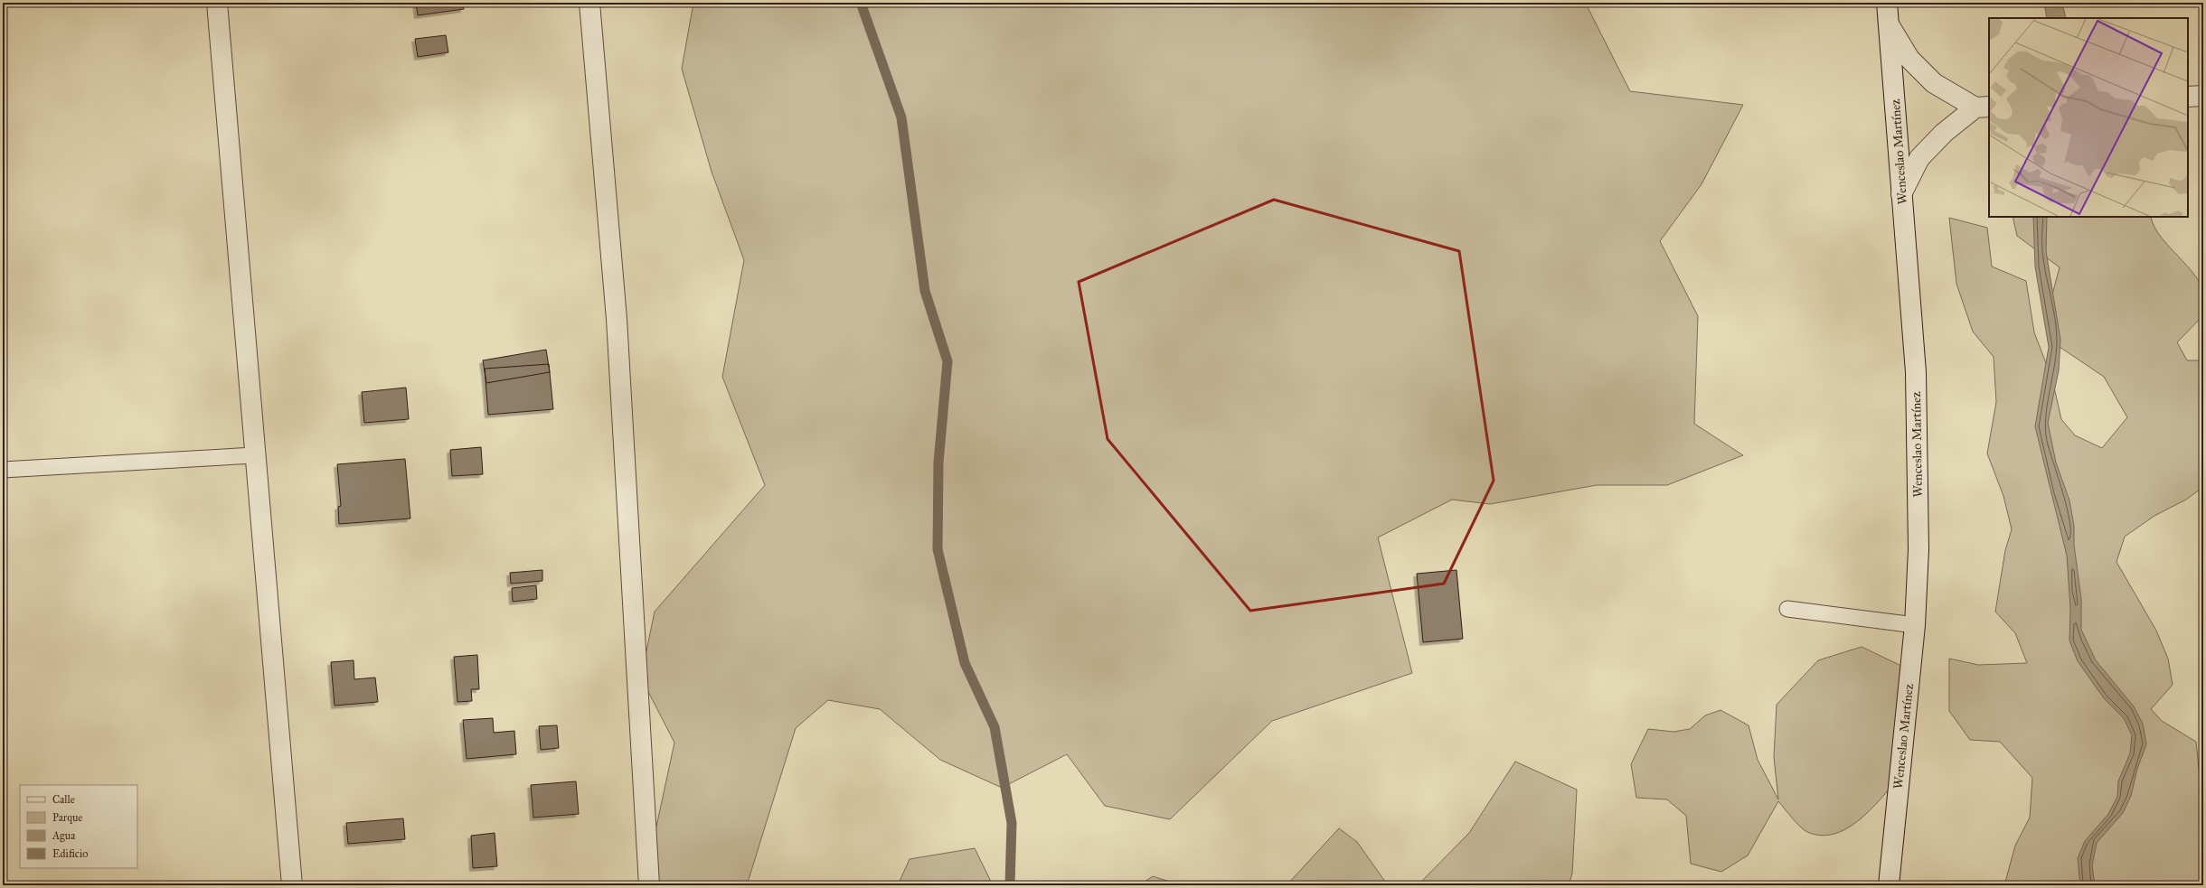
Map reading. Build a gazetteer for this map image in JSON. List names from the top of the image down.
{
  "streets": {
    "street": ["Wenceslao Martínez"]
  },
  "legend": [
    "Calle",
    "Parque",
    "Agua",
    "Edificio"
  ]
}
